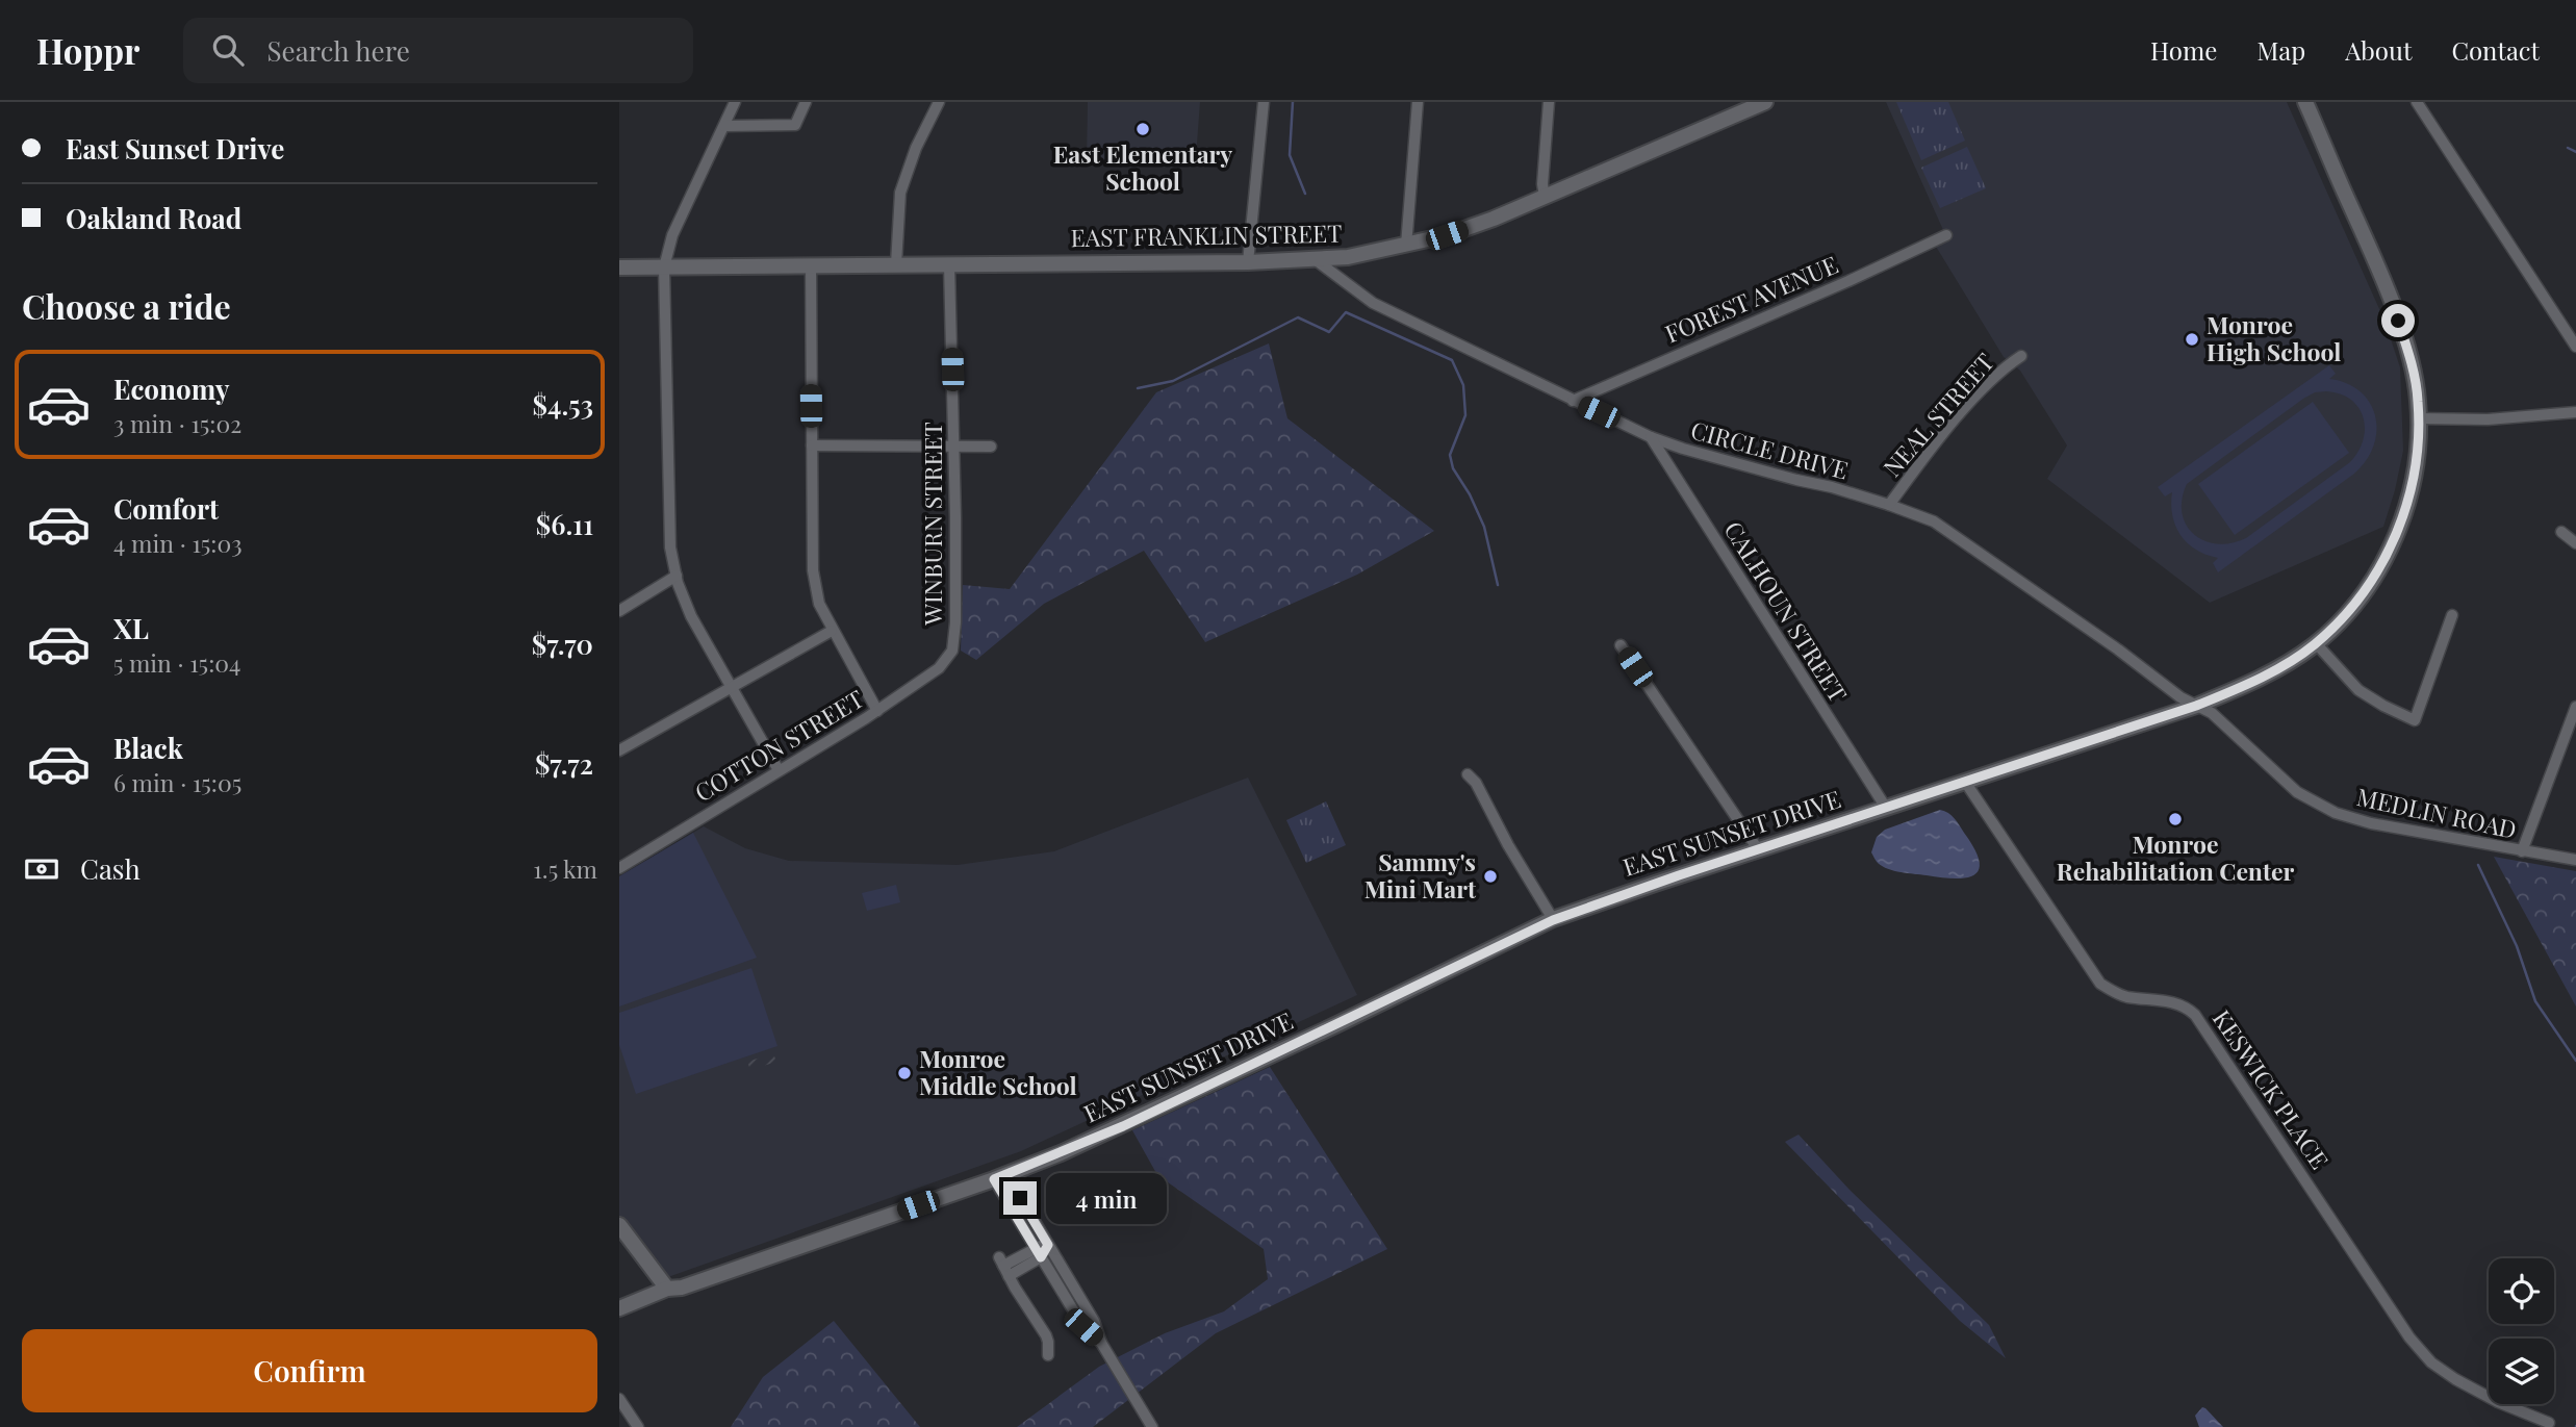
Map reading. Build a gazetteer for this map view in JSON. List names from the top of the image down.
{
  "streets": {
    "street": [
      "EAST FRANKLIN STREET",
      "FOREST AVENUE",
      "NEAL STREET",
      "CIRCLE DRIVE",
      "WINBURN STREET",
      "CALHOUN STREET",
      "COTTON STREET",
      "MEDLIN ROAD",
      "EAST SUNSET DRIVE",
      "KESWICK PLACE"
    ]
  },
  "crossings": [
    ["EAST FRANKLIN STREET", "CIRCLE DRIVE"],
    ["EAST FRANKLIN STREET", "WINBURN STREET"],
    ["FOREST AVENUE", "CIRCLE DRIVE"],
    ["NEAL STREET", "CIRCLE DRIVE"],
    ["CIRCLE DRIVE", "CALHOUN STREET"],
    ["CIRCLE DRIVE", "MEDLIN ROAD"],
    ["CIRCLE DRIVE", "EAST SUNSET DRIVE"],
    ["WINBURN STREET", "COTTON STREET"],
    ["CALHOUN STREET", "EAST SUNSET DRIVE"],
    ["MEDLIN ROAD", "EAST SUNSET DRIVE"],
    ["EAST SUNSET DRIVE", "KESWICK PLACE"]
  ],
  "places": [
    "East Elementary School",
    "Monroe High School",
    "Monroe Rehabilitation Center",
    "Sammy's Mini Mart",
    "Monroe Middle School"
  ],
  "page": {
    "header": "Hoppr",
    "search": "Search here",
    "nav": [
      "Home",
      "Map",
      "About",
      "Contact"
    ],
    "banner": ["East Sunset Drive", "Oakland Road"],
    "heading": "Choose a ride",
    "list": [
      {
        "name": "Economy",
        "note": "3 min · 15:02",
        "value": "$4.53"
      },
      {
        "name": "Comfort",
        "note": "4 min · 15:03",
        "value": "$6.11"
      },
      {
        "name": "XL",
        "note": "5 min · 15:04",
        "value": "$7.70"
      },
      {
        "name": "Black",
        "note": "6 min · 15:05",
        "value": "$7.72"
      }
    ],
    "pay": ["Cash", "1.5 km"],
    "bubble": "4 min",
    "buttons": "Confirm"
  }
}
